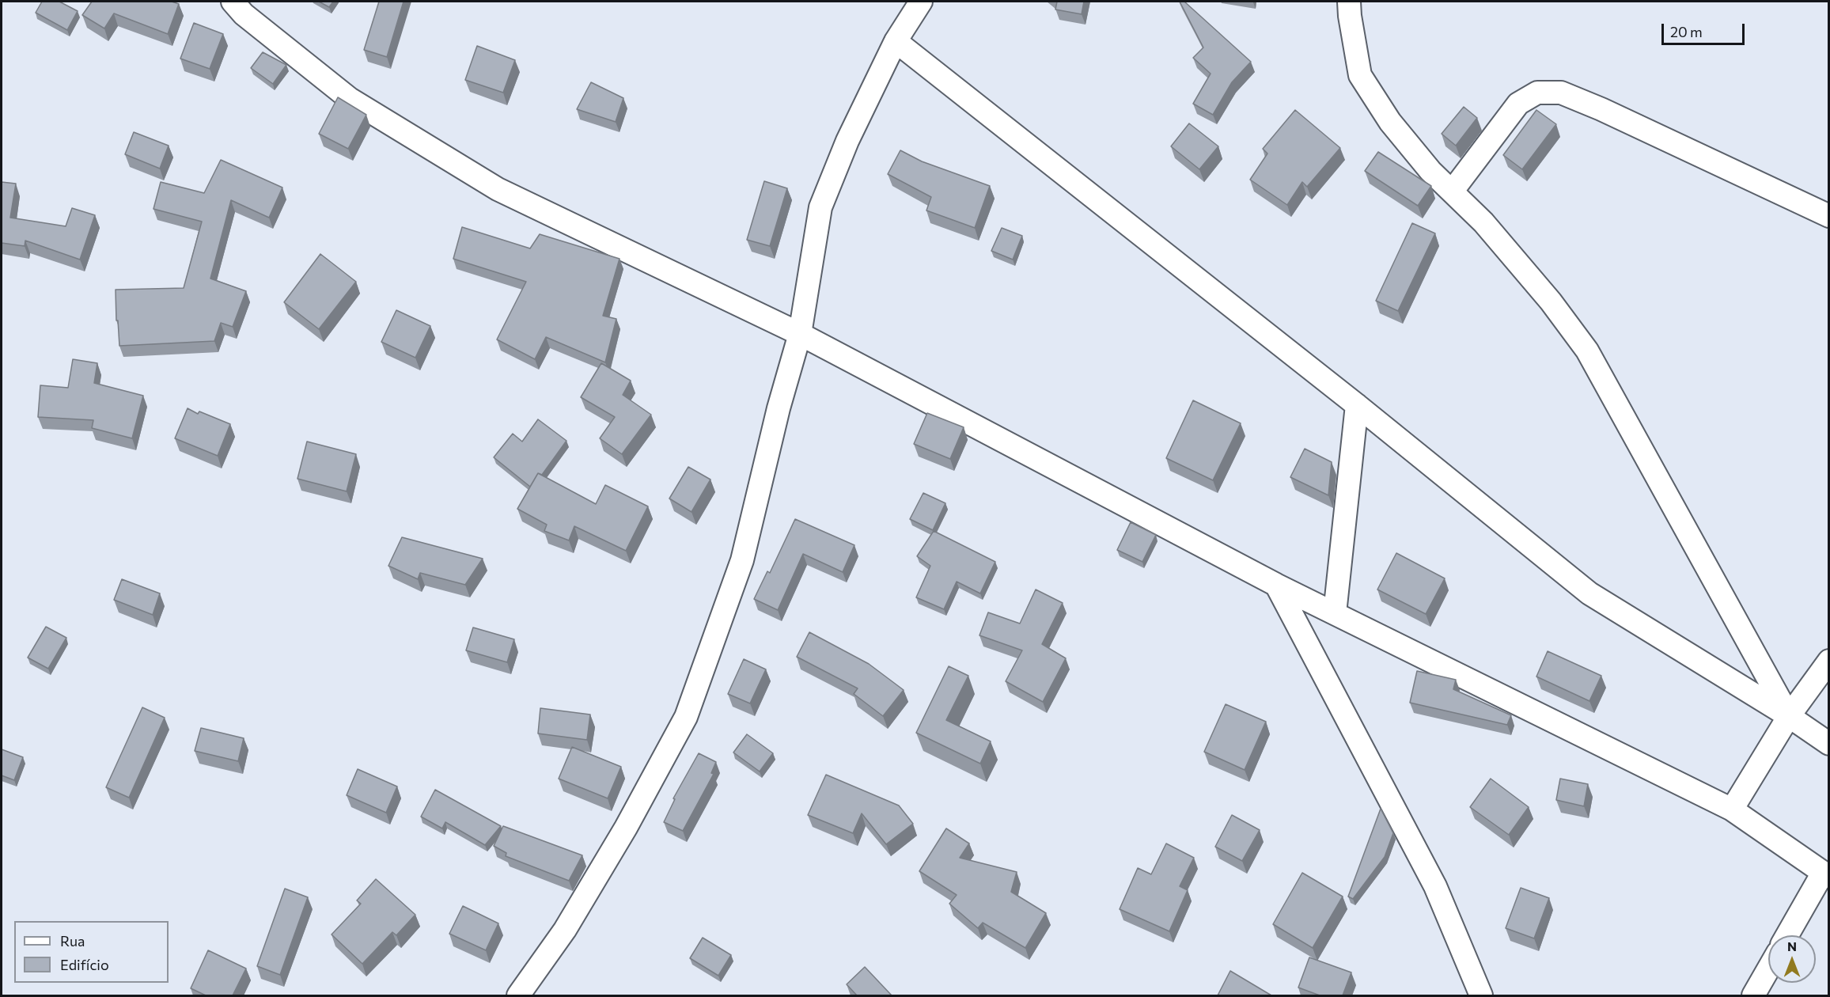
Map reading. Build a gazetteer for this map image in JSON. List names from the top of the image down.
{
  "legend": ["Rua", "Edifício"],
  "scale_bar": "20 m",
  "north": "top"
}
